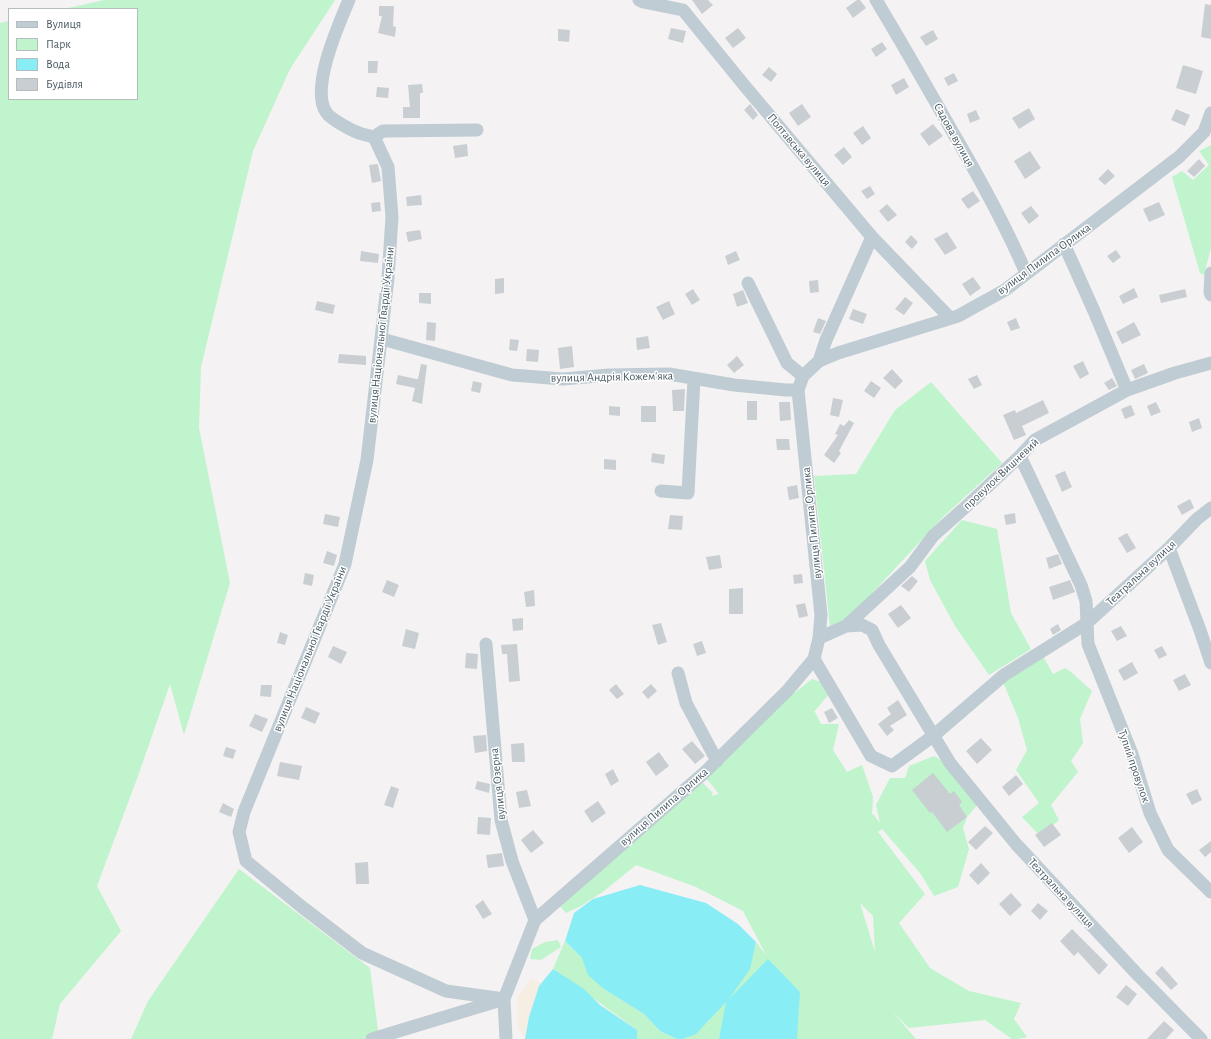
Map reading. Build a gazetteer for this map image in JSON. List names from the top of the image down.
{
  "streets": {
    "street": [
      "Садова вулиця",
      "Полтавська вулиця",
      "вулиця Пилипа Орлика",
      "вулиця Національної Гвардії України",
      "вулиця Андрія Кожем'яка",
      "провулок Вишневий",
      "Театральна вулиця",
      "Тупий провулок",
      "вулиця Озерна"
    ]
  },
  "crossings": [
    ["Садова вулиця", "вулиця Пилипа Орлика"],
    ["Полтавська вулиця", "вулиця Пилипа Орлика"],
    ["вулиця Пилипа Орлика", "вулиця Національної Гвардії України"],
    ["вулиця Пилипа Орлика", "вулиця Андрія Кожем'яка"],
    ["вулиця Пилипа Орлика", "Театральна вулиця"],
    ["вулиця Пилипа Орлика", "вулиця Озерна"],
    ["вулиця Національної Гвардії України", "вулиця Андрія Кожем'яка"],
    ["провулок Вишневий", "Тупий провулок"],
    ["Театральна вулиця", "Тупий провулок"]
  ],
  "legend": [
    "Вулиця",
    "Парк",
    "Вода",
    "Будівля"
  ]
}
